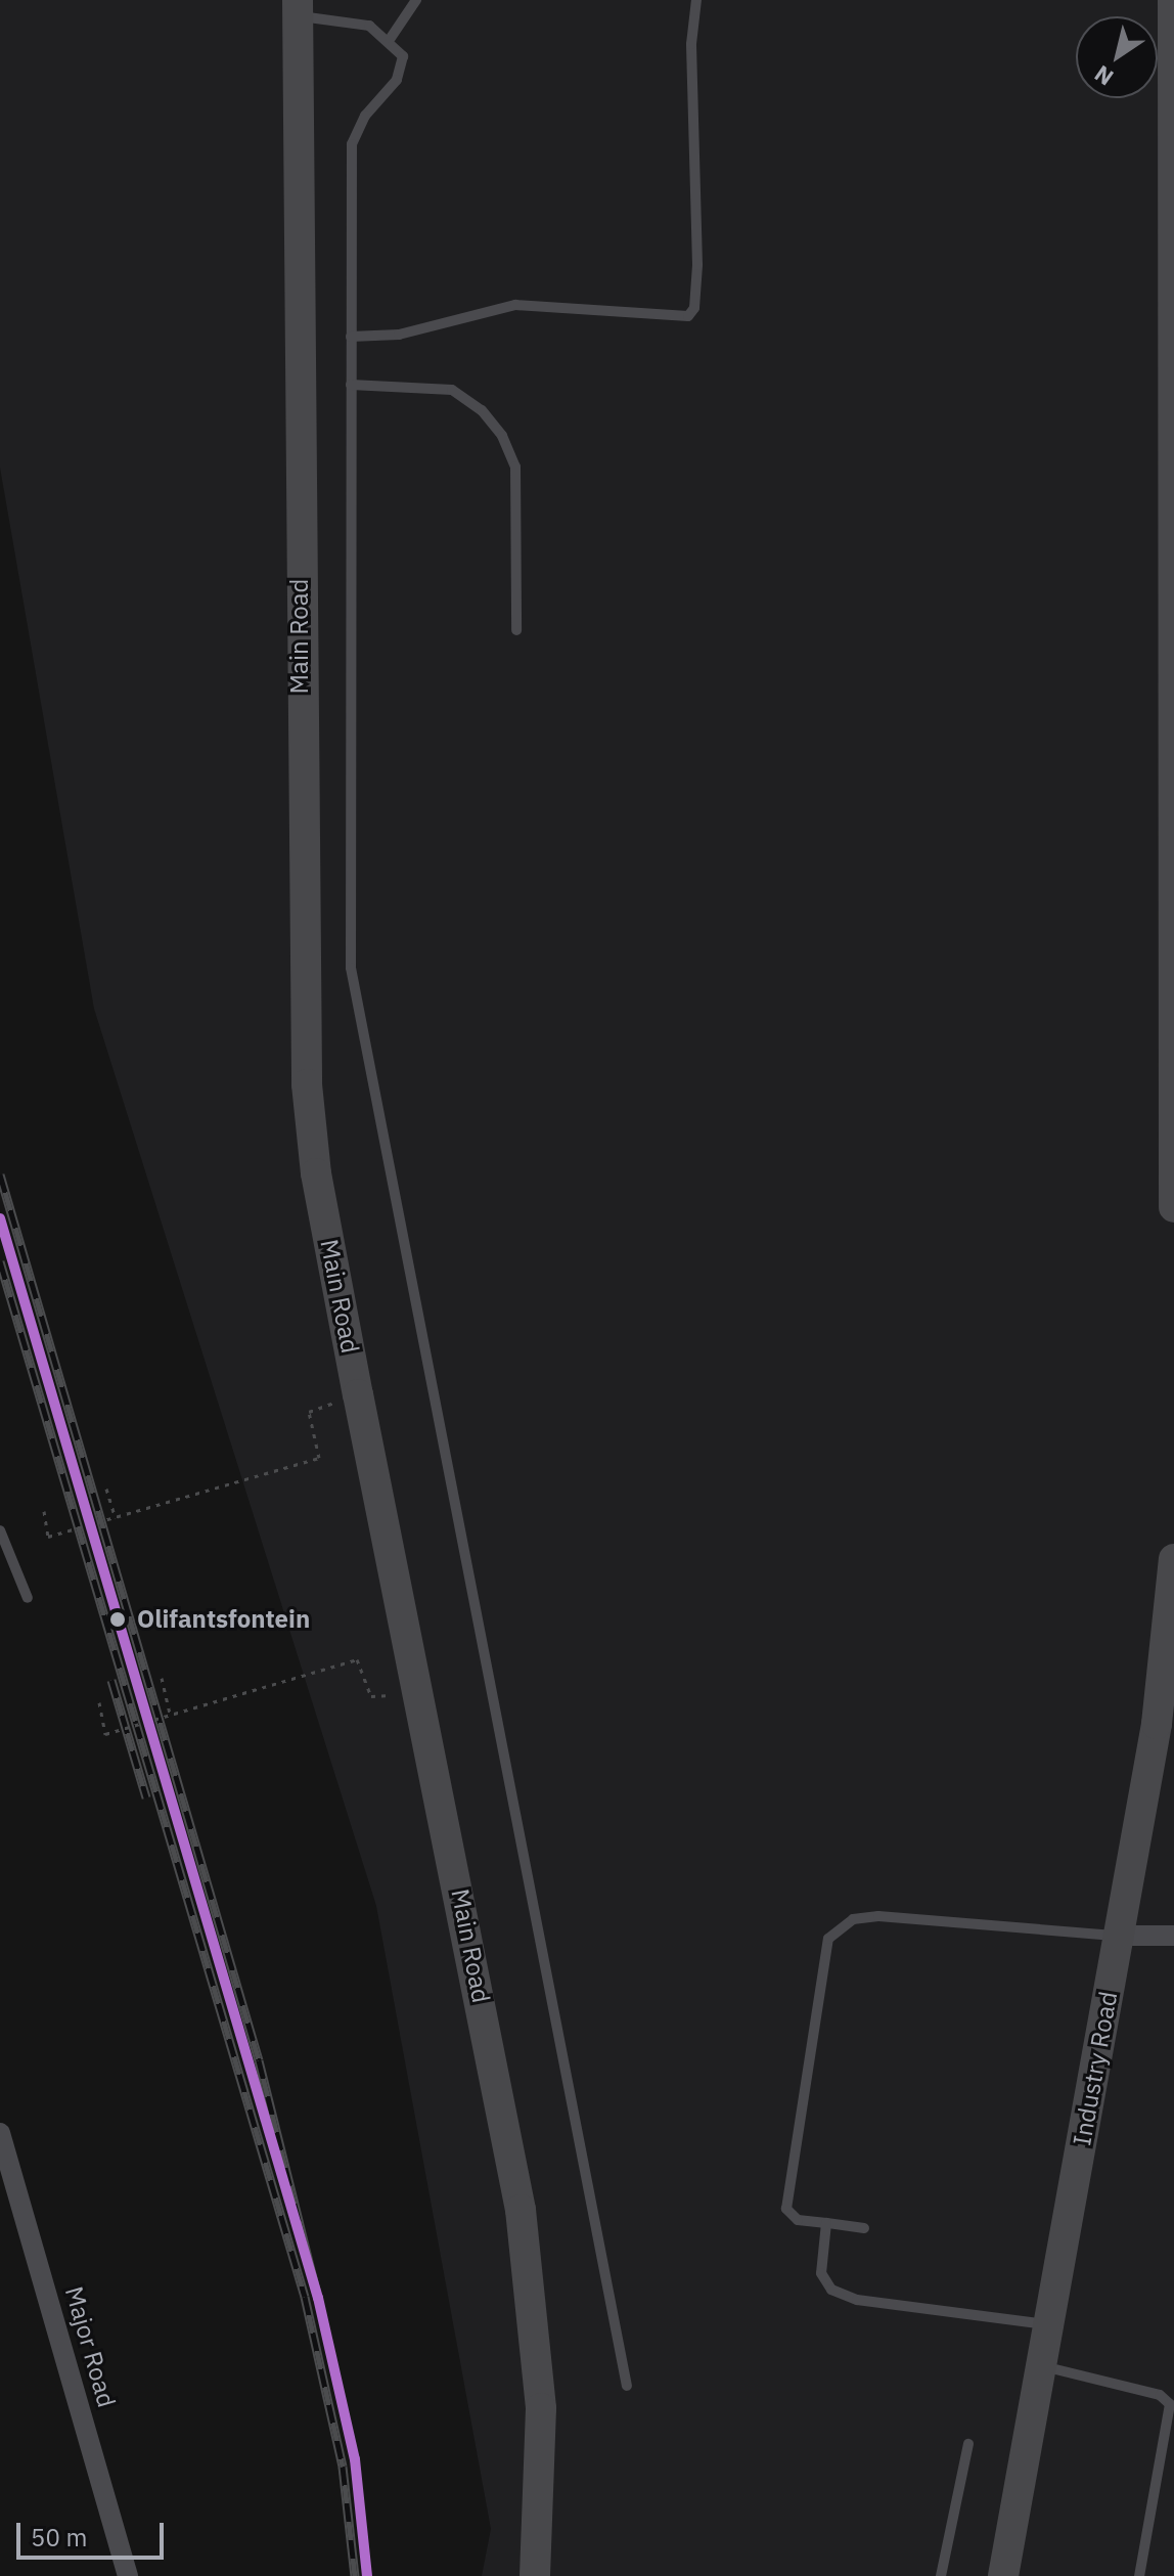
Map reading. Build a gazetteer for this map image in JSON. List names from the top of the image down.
{
  "streets": {
    "main road": ["Main Road", "Industry Road"],
    "street": ["Major Road"]
  },
  "places": ["Olifantsfontein"],
  "scale_bar": "50 m",
  "north": "bottom left"
}
